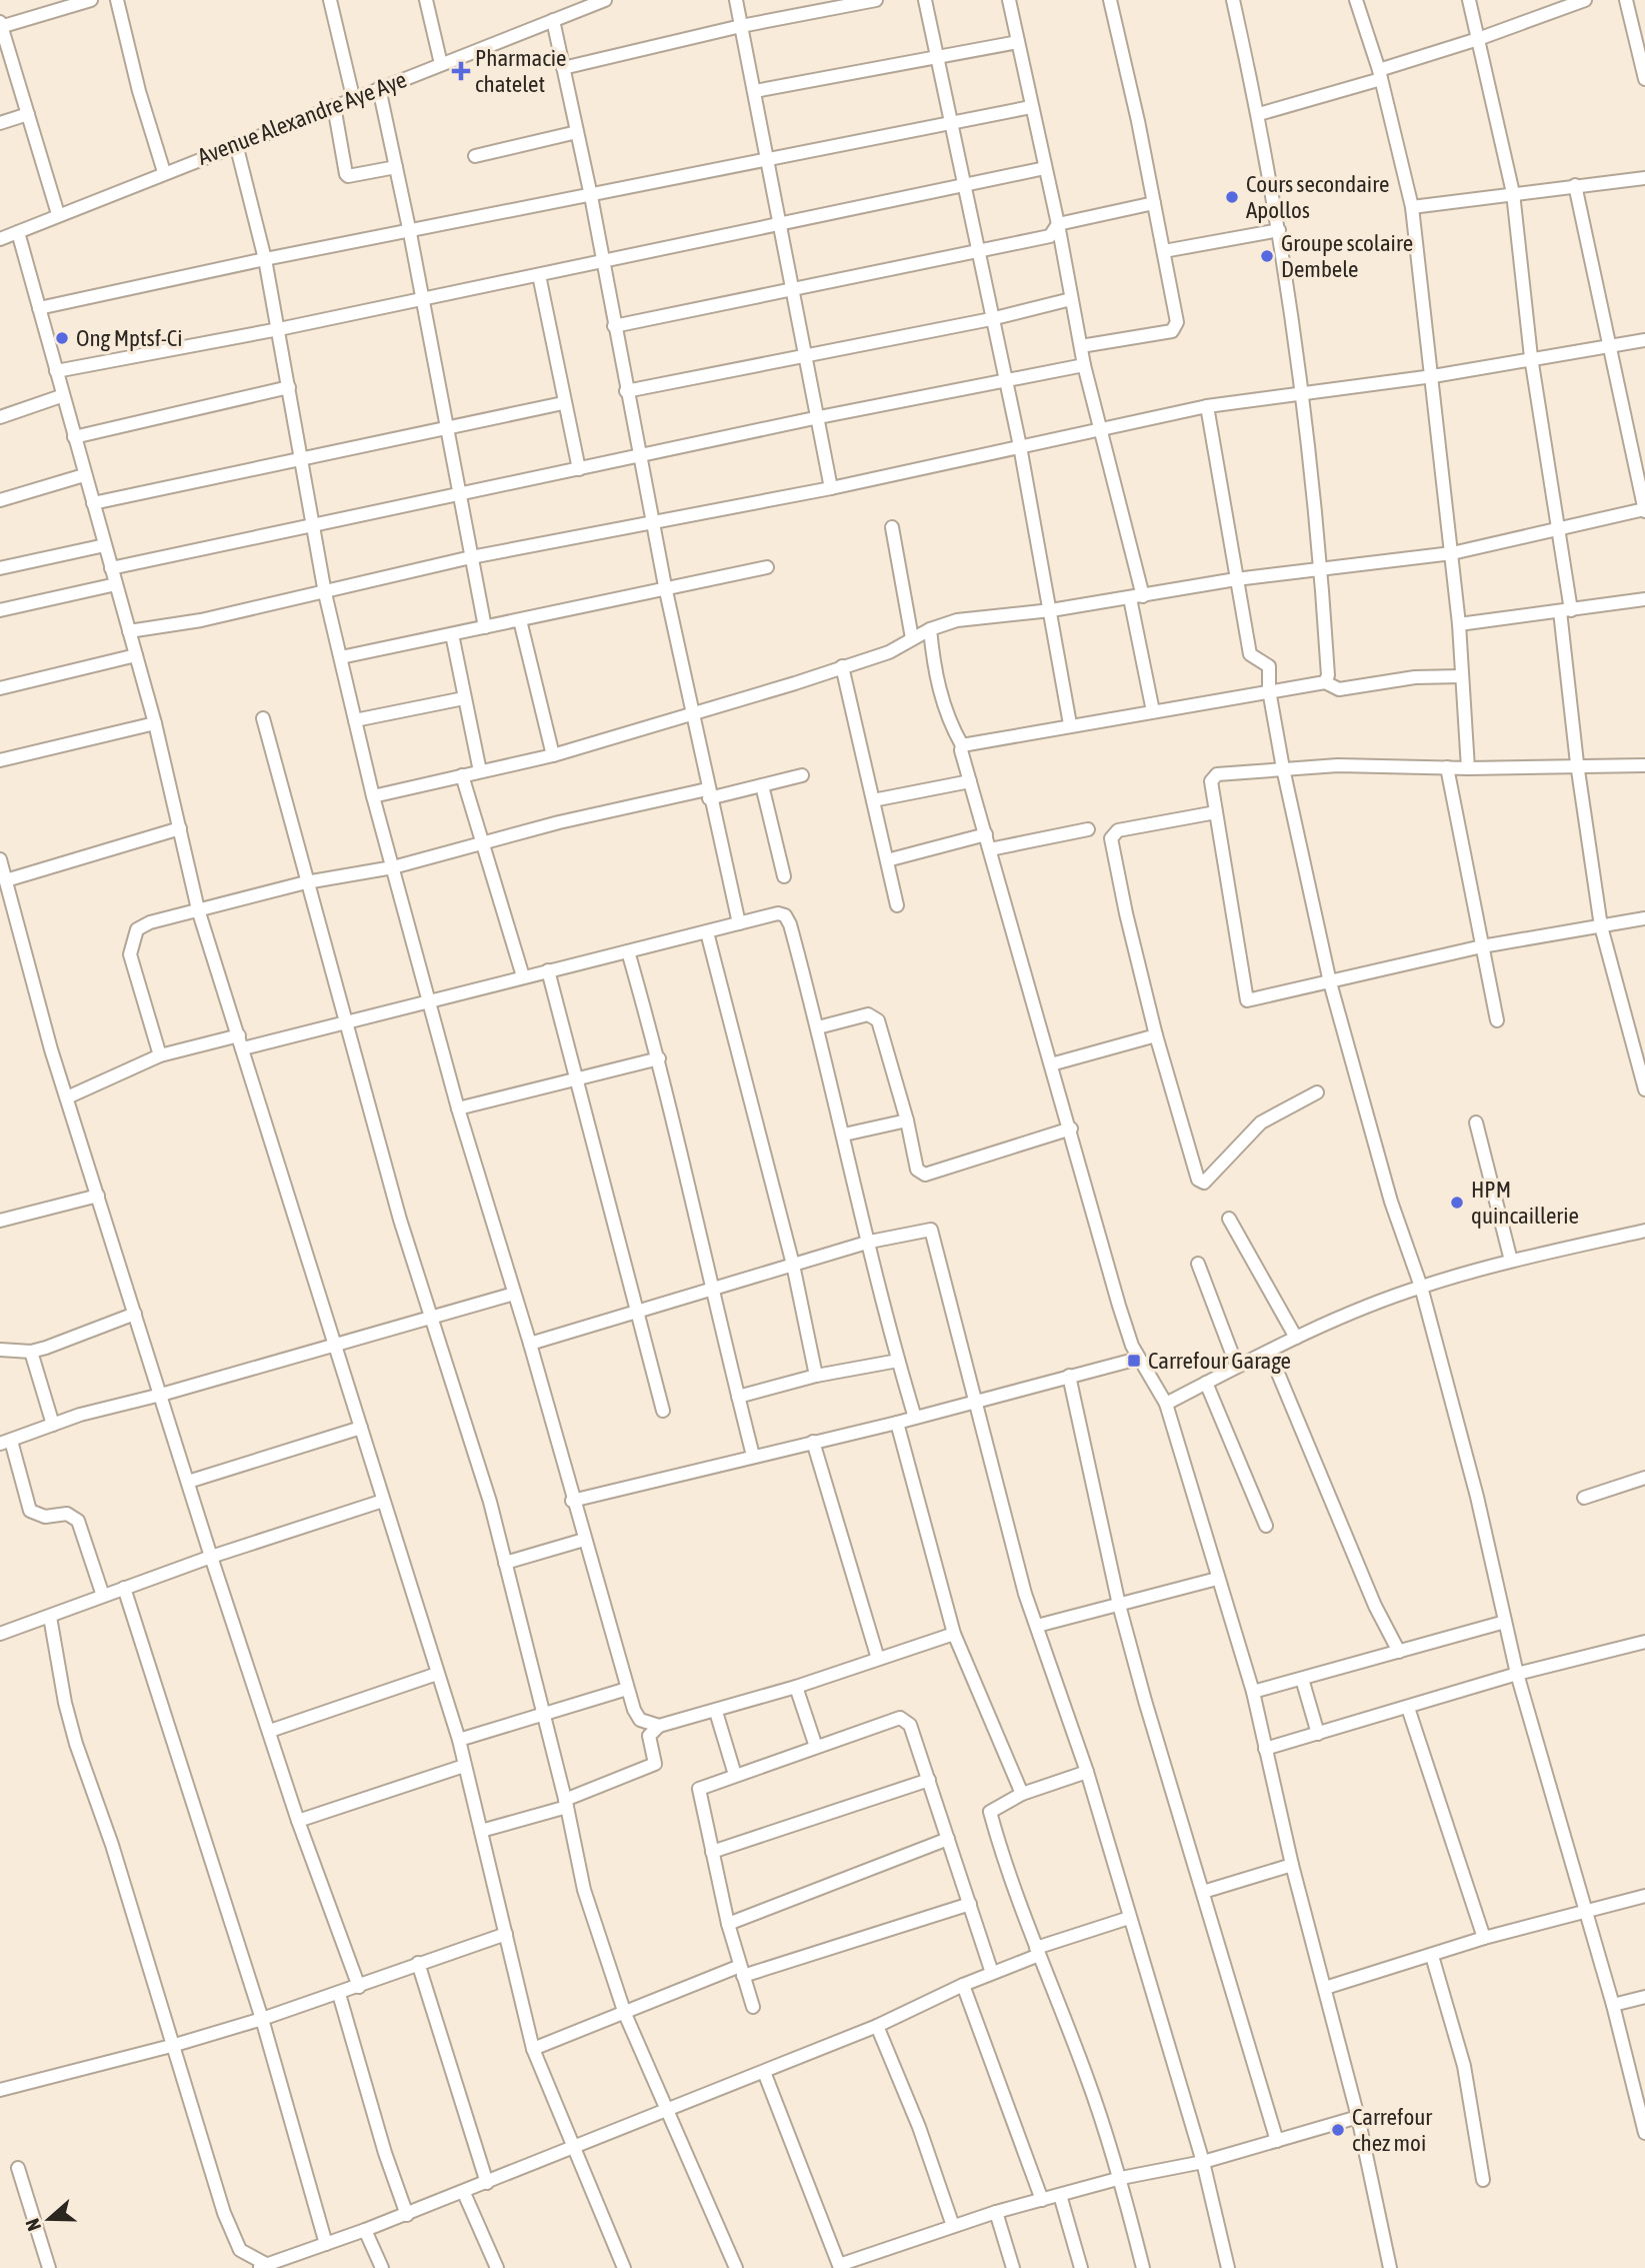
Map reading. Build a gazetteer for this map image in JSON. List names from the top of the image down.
{
  "streets": {
    "street": ["Avenue Alexandre Aye Aye"]
  },
  "places": {
    "health": ["Pharmacie chatelet"],
    "other": [
      "Cours secondaire Apollos",
      "Groupe scolaire Dembele",
      "Ong Mptsf-Ci",
      "HPM quincaillerie",
      "Carrefour chez moi"
    ],
    "transit": ["Carrefour Garage"]
  },
  "north": "left"
}
